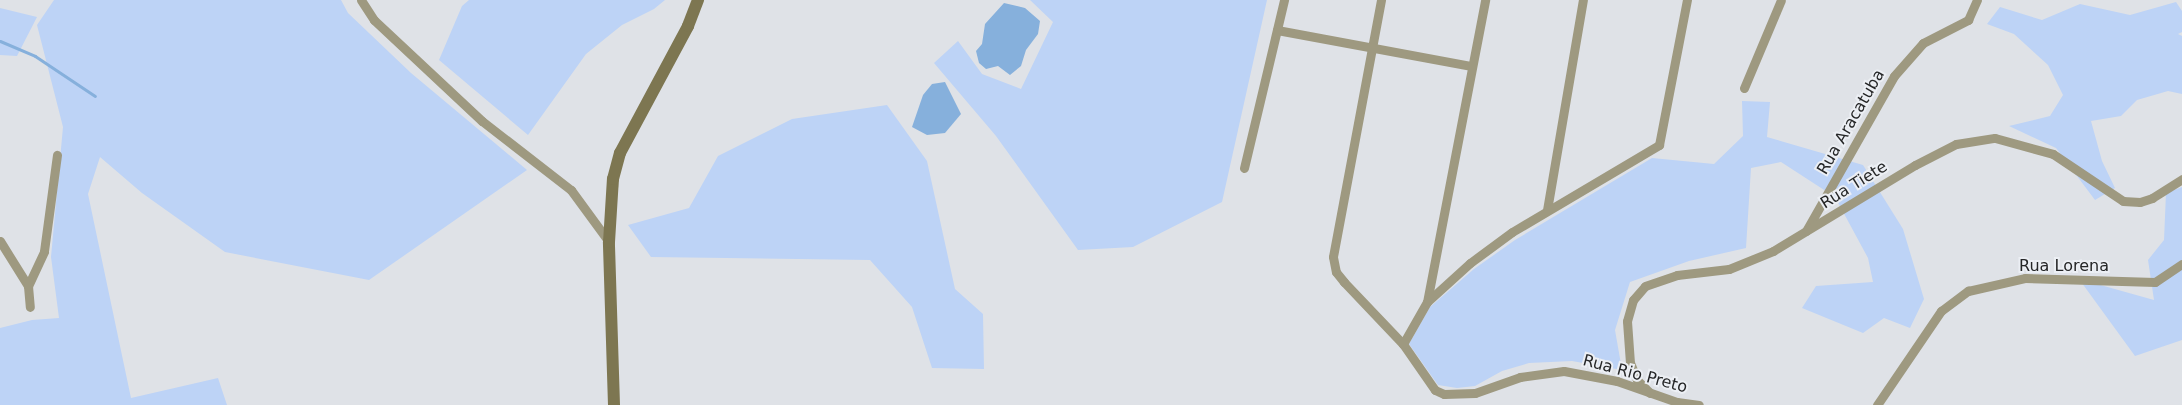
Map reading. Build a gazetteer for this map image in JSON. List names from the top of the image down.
{
  "streets": {
    "street": [
      "Rua Aracatuba",
      "Rua Tiete",
      "Rua Lorena",
      "Rua Rio Preto"
    ]
  },
  "crossings": [
    ["Rua Aracatuba", "Rua Tiete"],
    ["Rua Tiete", "Rua Rio Preto"]
  ]
}
